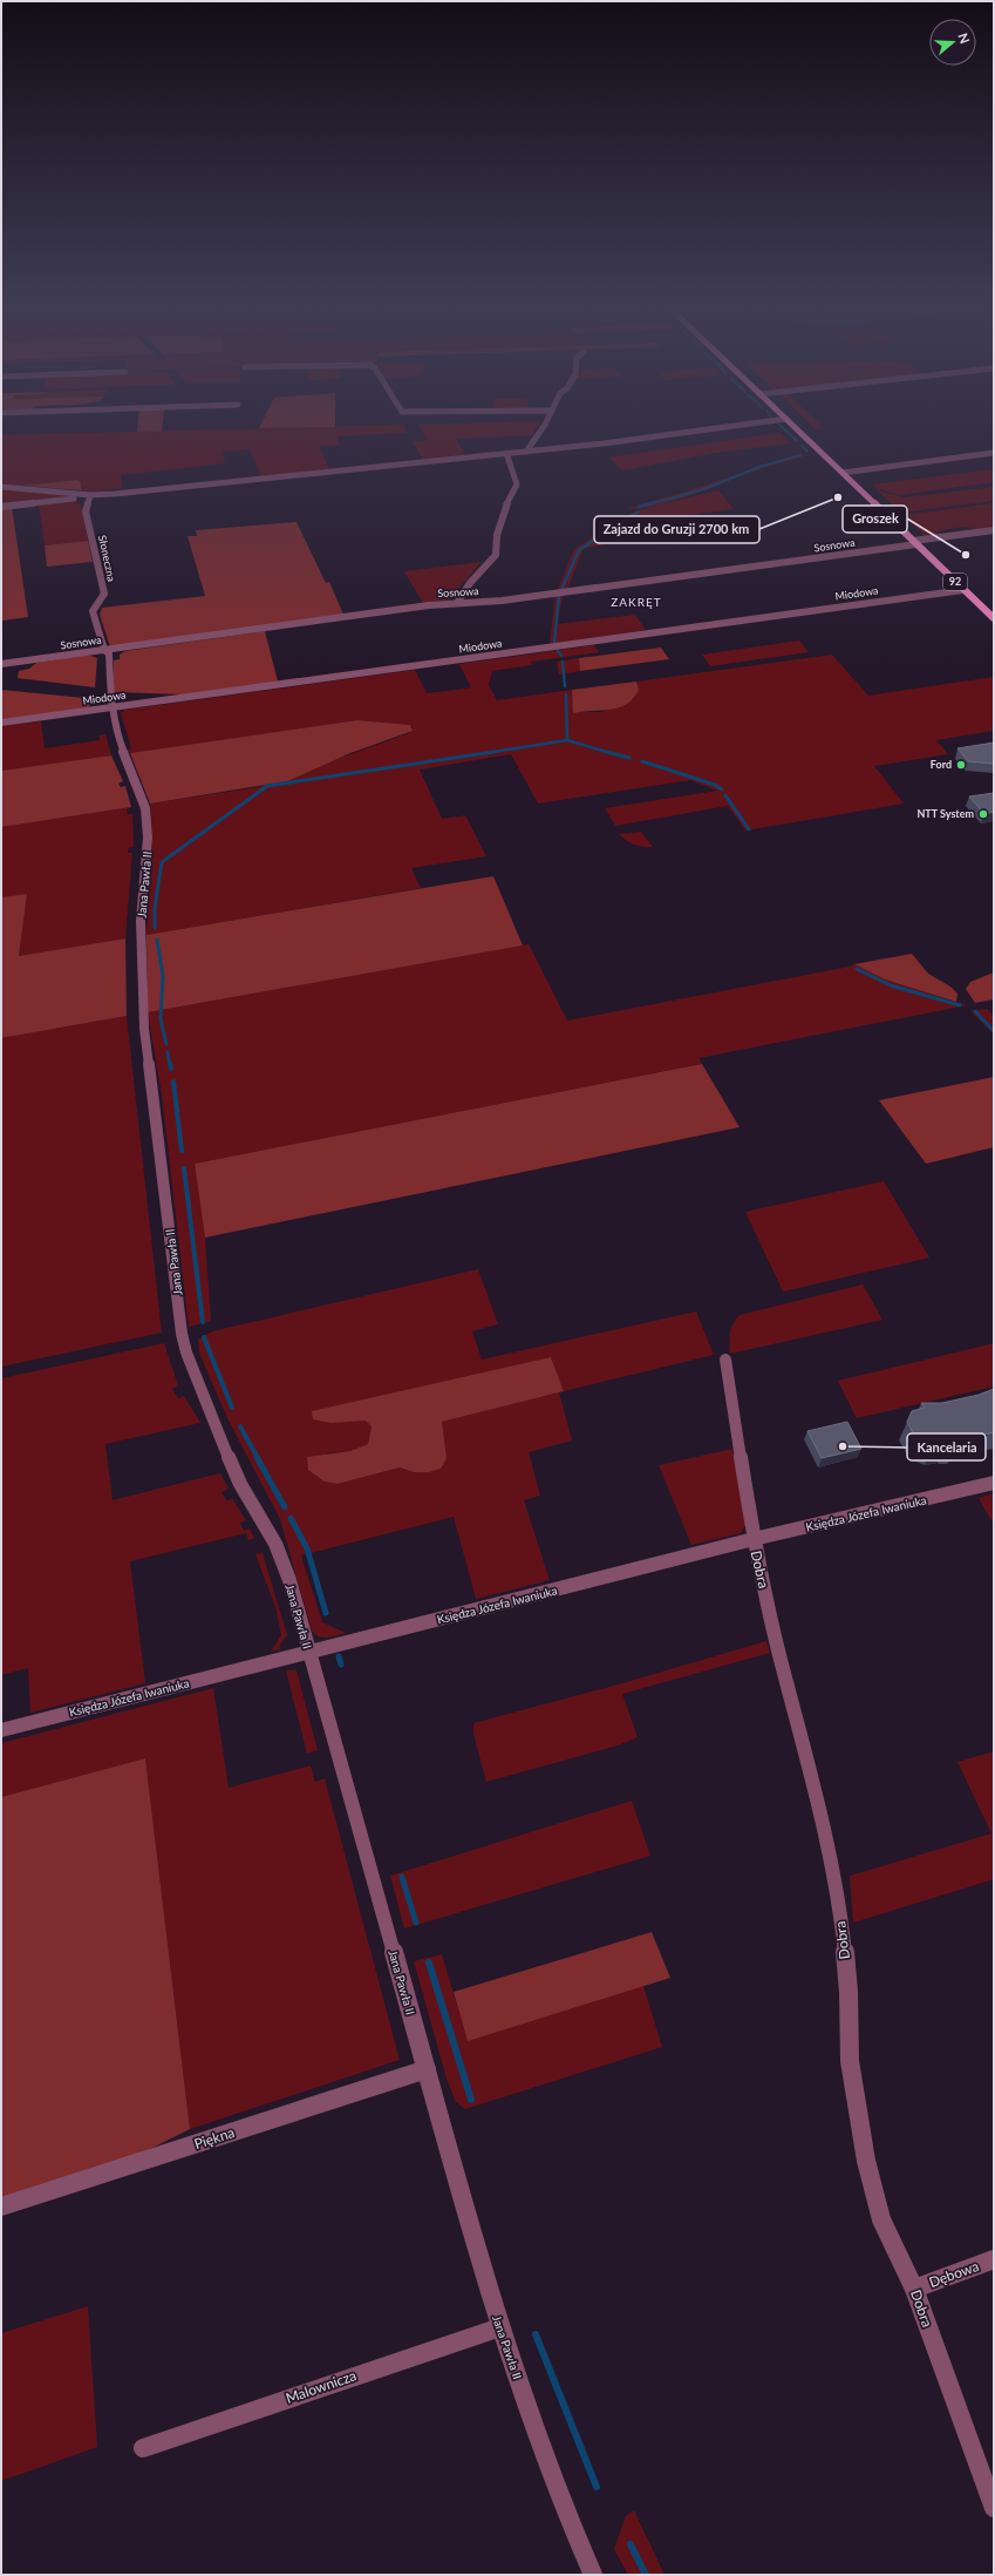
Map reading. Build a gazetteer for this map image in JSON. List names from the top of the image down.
{
  "streets": {
    "main road": ["92"],
    "street": [
      "Sosnowa",
      "Słoneczna",
      "Miodowa",
      "Jana Pawła II",
      "Księdza Józefa Iwaniuka",
      "Dobra",
      "Piękna",
      "Dębowa",
      "Malownicza"
    ]
  },
  "crossings": [
    ["Sosnowa", "Słoneczna"],
    ["Sosnowa", "92"],
    ["Sosnowa", "Jana Pawła II"],
    ["Słoneczna", "Jana Pawła II"],
    ["92", "Miodowa"],
    ["Miodowa", "Jana Pawła II"],
    ["Jana Pawła II", "Księdza Józefa Iwaniuka"],
    ["Jana Pawła II", "Piękna"],
    ["Jana Pawła II", "Malownicza"],
    ["Księdza Józefa Iwaniuka", "Dobra"],
    ["Dobra", "Dębowa"]
  ],
  "districts": ["ZAKRĘT"],
  "places": [
    "Zajazd do Gruzji 2700 km",
    "Groszek",
    "Ford",
    "NTT System",
    "Kancelaria"
  ],
  "north": "right"
}
